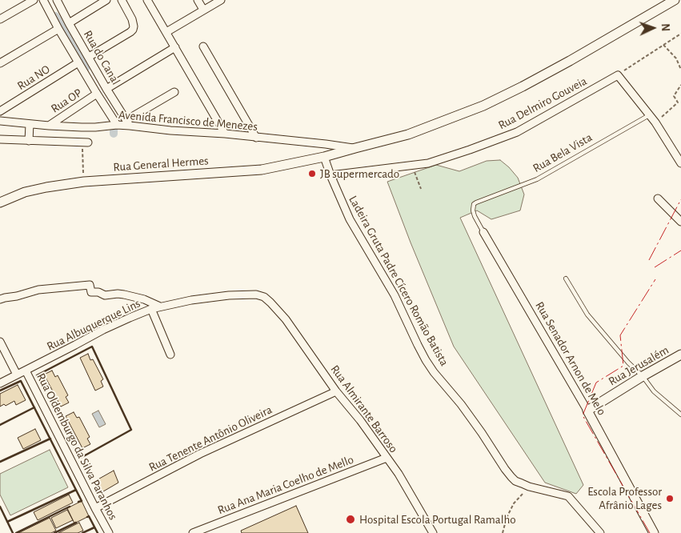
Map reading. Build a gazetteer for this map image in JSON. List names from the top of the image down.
{
  "streets": {
    "street": [
      "Rua do Canal",
      "Rua NO",
      "Rua OP",
      "Rua Delmiro Gouveia",
      "Avenida Francisco de Menezes",
      "Rua General Hermes",
      "Ladeira Gruta Padre Cícero Romão Batista",
      "Rua Albuquerque Lins",
      "Rua Senador Arnon de Melo",
      "Rua Jerusalém",
      "Rua Almirante Barroso",
      "Rua Tenente Antônio Oliveira",
      "Rua Oldemburgo da Silva Paranhos",
      "Rua Ana Maria Coelho de Mello"
    ],
    "lane": ["Rua Bela Vista"]
  },
  "crossings": [
    ["Rua do Canal", "Rua NO"],
    ["Rua do Canal", "Rua OP"],
    ["Rua do Canal", "Avenida Francisco de Menezes"],
    ["Rua OP", "Avenida Francisco de Menezes"],
    ["Rua Delmiro Gouveia", "Ladeira Gruta Padre Cícero Romão Batista"],
    ["Avenida Francisco de Menezes", "Rua General Hermes"],
    ["Rua Bela Vista", "Rua Senador Arnon de Melo"],
    ["Rua General Hermes", "Ladeira Gruta Padre Cícero Romão Batista"],
    ["Rua Albuquerque Lins", "Rua Almirante Barroso"],
    ["Rua Albuquerque Lins", "Rua Oldemburgo da Silva Paranhos"],
    ["Rua Senador Arnon de Melo", "Rua Jerusalém"],
    ["Rua Almirante Barroso", "Rua Tenente Antônio Oliveira"],
    ["Rua Almirante Barroso", "Rua Ana Maria Coelho de Mello"],
    ["Rua Tenente Antônio Oliveira", "Rua Oldemburgo da Silva Paranhos"]
  ],
  "places": ["JB supermercado", "Escola Professor Afrânio Lages", "Hospital Escola Portugal Ramalho"],
  "north": "right"
}
